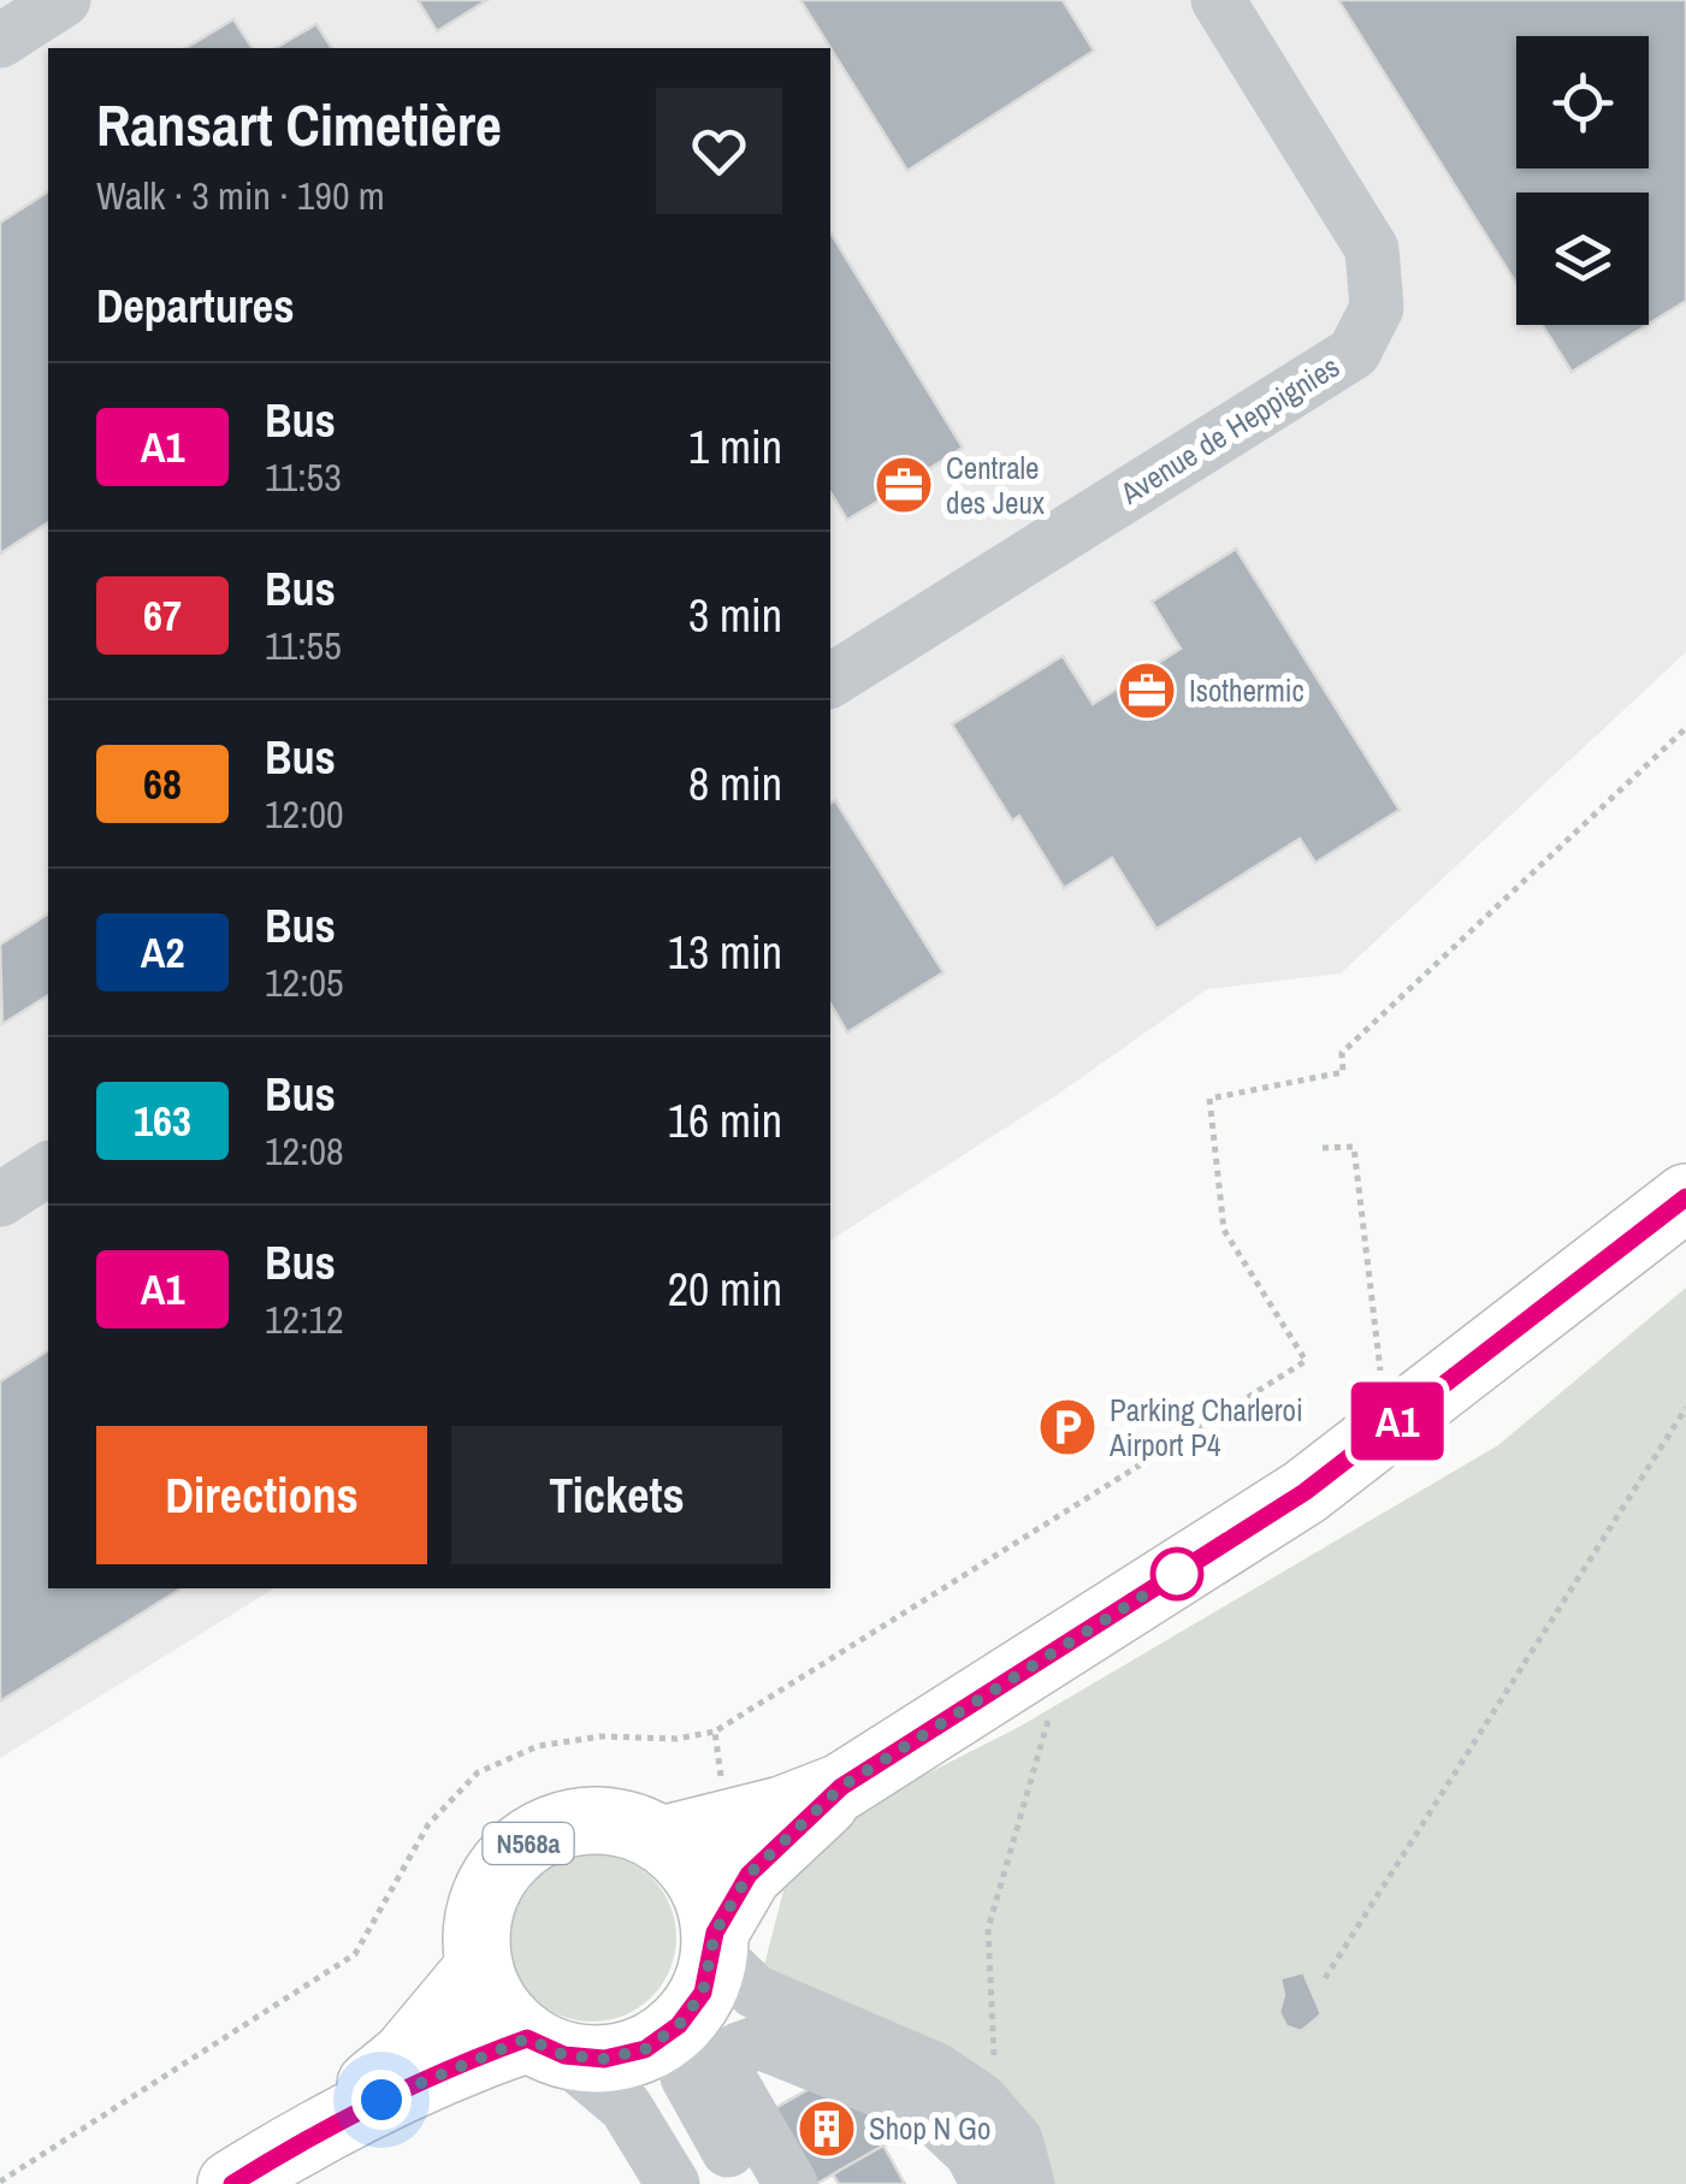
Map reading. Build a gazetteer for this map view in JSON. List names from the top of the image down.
{
  "streets": {
    "main road": ["N568a"],
    "street": ["Avenue de Heppignies"]
  },
  "places": {
    "office": ["Centrale des Jeux", "Isothermic"],
    "parking": ["Parking Charleroi Airport P4"],
    "building": ["Shop N Go"]
  },
  "lines": ["bus line A1"],
  "page": {
    "on_map": "A1",
    "heading": [
      ["Ransart Cimetière", "Walk · 3 min · 190 m"],
      "Departures"
    ],
    "list": [
      {
        "mark": "A1",
        "name": "Bus",
        "note": "11:53",
        "value": "1 min"
      },
      {
        "mark": "67",
        "name": "Bus",
        "note": "11:55",
        "value": "3 min"
      },
      {
        "mark": "68",
        "name": "Bus",
        "note": "12:00",
        "value": "8 min"
      },
      {
        "mark": "A2",
        "name": "Bus",
        "note": "12:05",
        "value": "13 min"
      },
      {
        "mark": "163",
        "name": "Bus",
        "note": "12:08",
        "value": "16 min"
      },
      {
        "mark": "A1",
        "name": "Bus",
        "note": "12:12",
        "value": "20 min"
      }
    ],
    "buttons": ["Directions", "Tickets"]
  }
}
